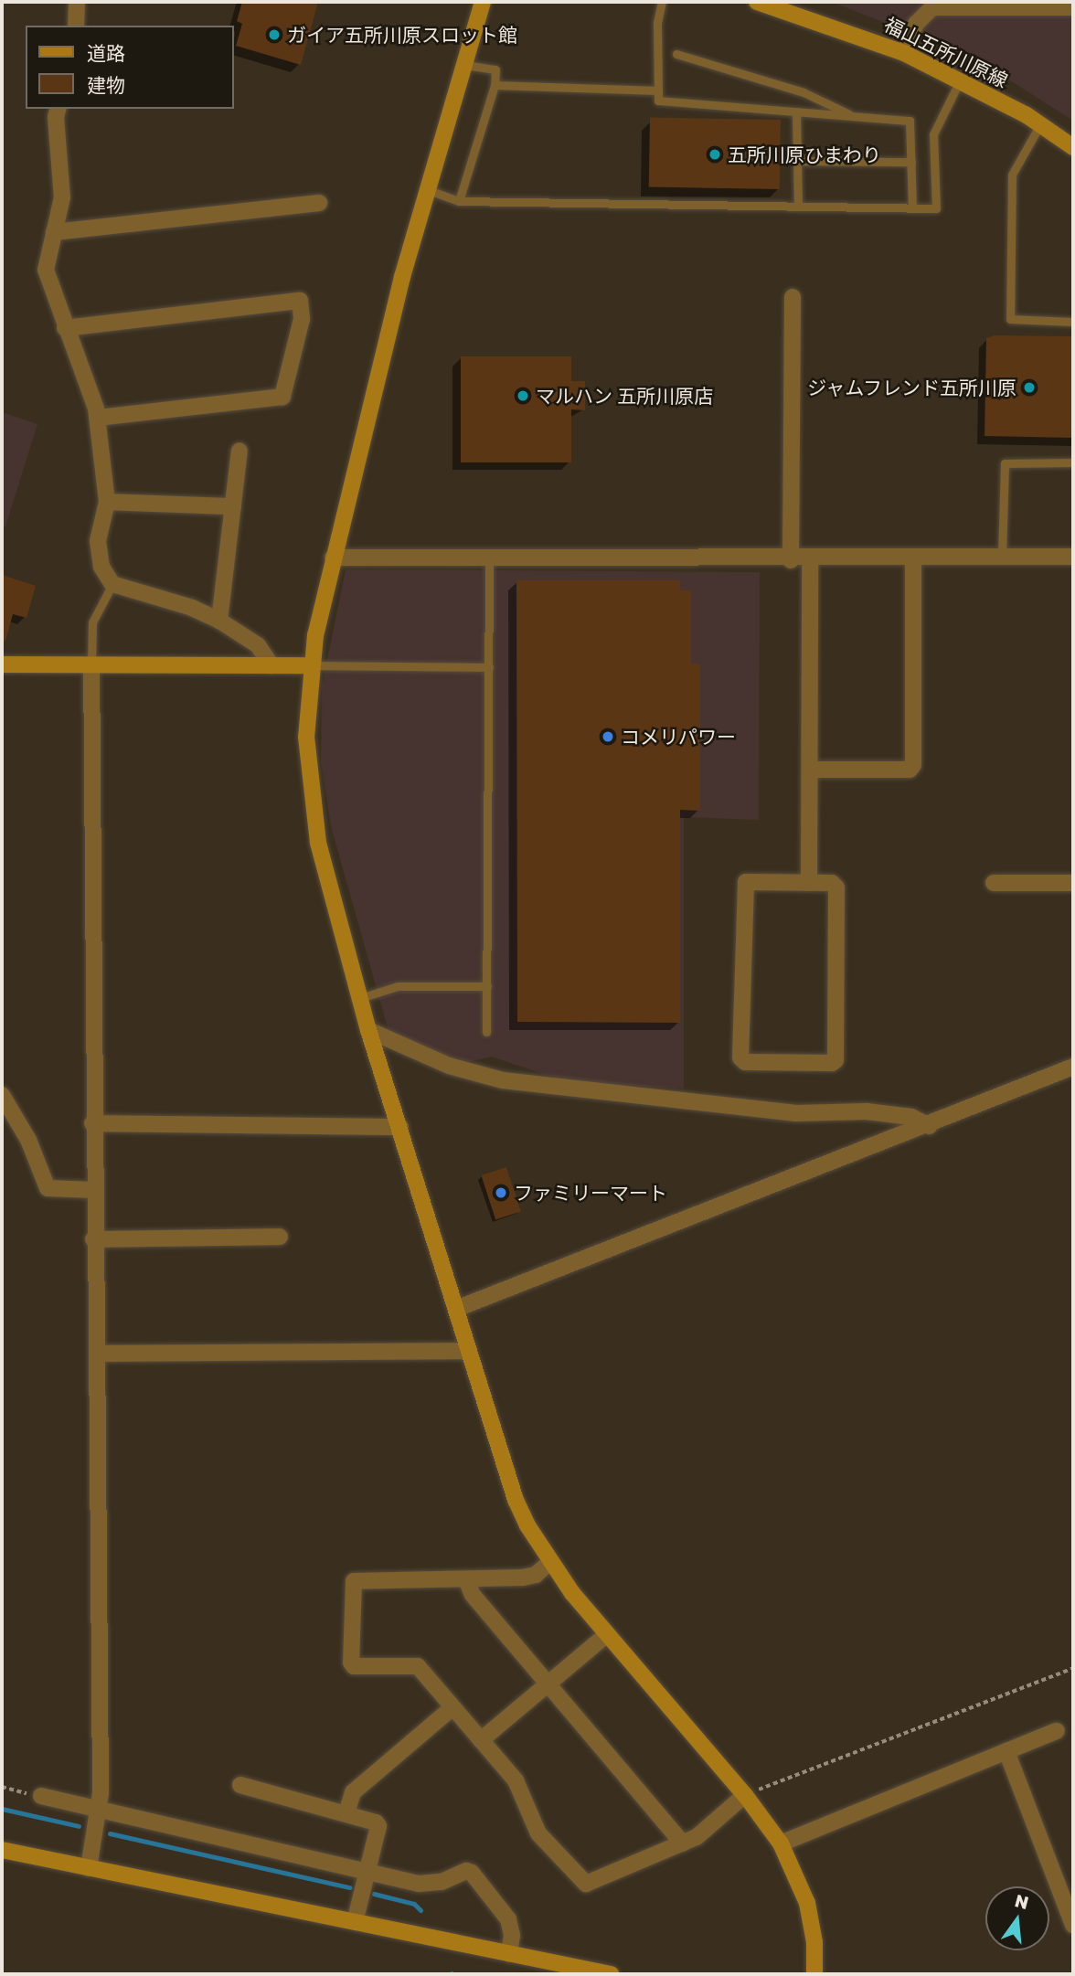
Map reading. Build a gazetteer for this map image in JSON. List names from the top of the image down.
{
  "streets": {
    "street": ["福山五所川原線"]
  },
  "places": [
    "ガイア五所川原スロット館",
    "五所川原ひまわり",
    "ジャムフレンド五所川原",
    "マルハン 五所川原店",
    "コメリパワー",
    "ファミリーマート"
  ],
  "legend": ["道路", "建物"],
  "north": "top"
}
